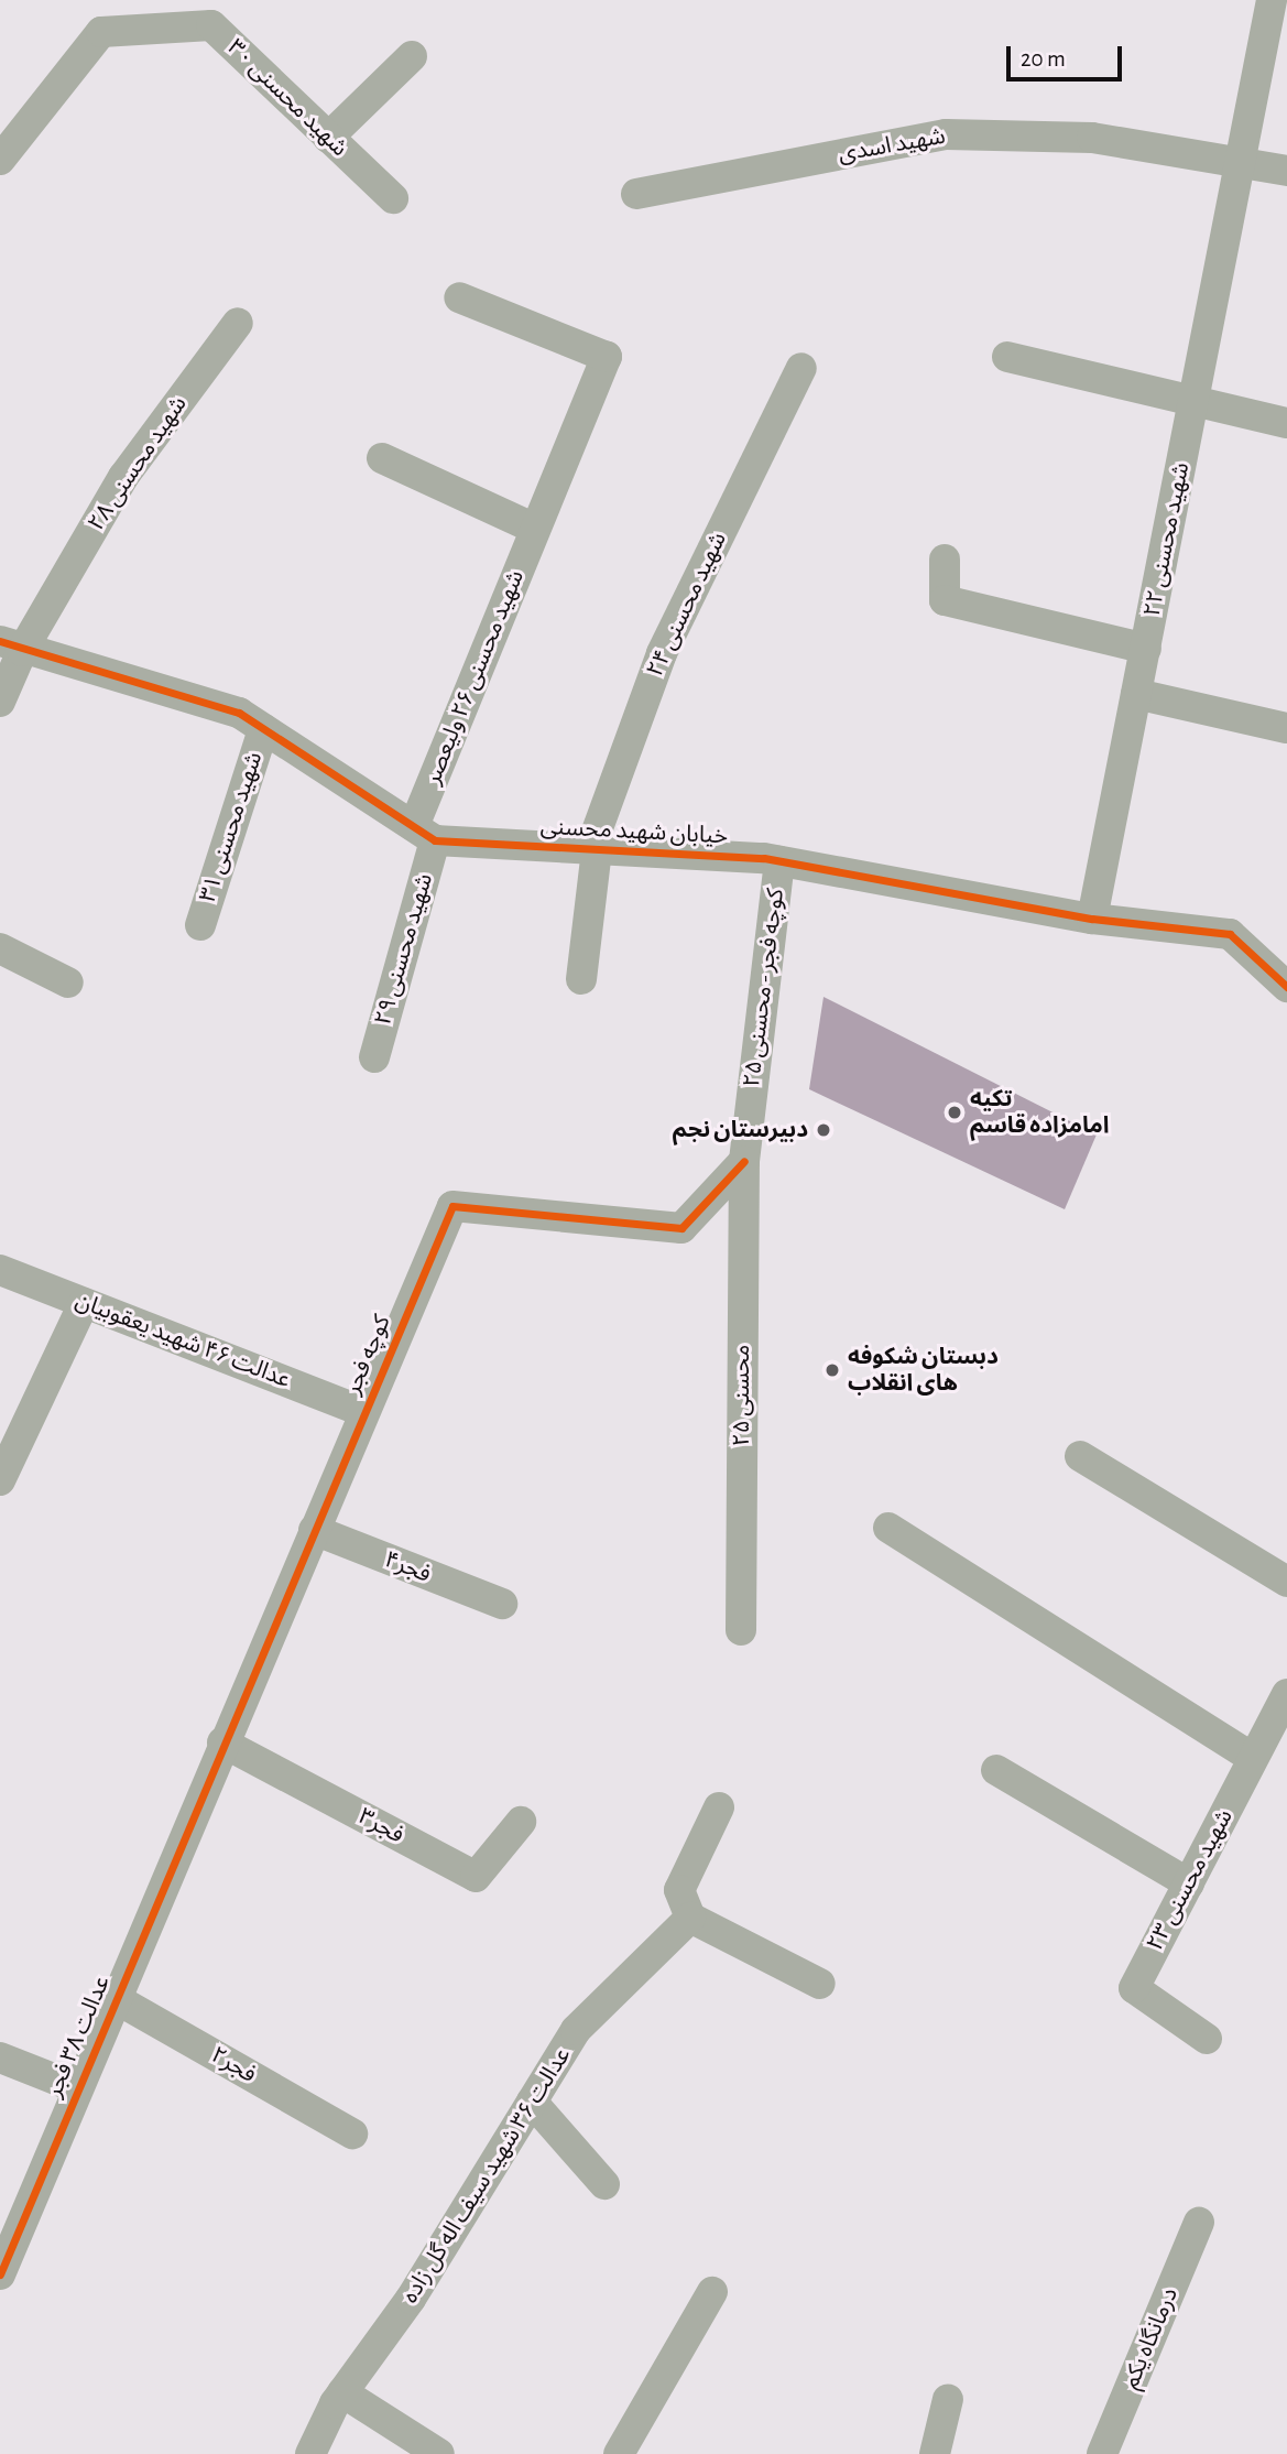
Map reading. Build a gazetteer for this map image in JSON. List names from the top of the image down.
{
  "streets": {
    "street": [
      "شهید محسنی ۳۰",
      "شهید اسدی",
      "شهید محسنی ۲۸",
      "شهید محسنی ۲۲",
      "شهید محسنی ۲۴",
      "شهید محسنی ۲۶ ولیعصر",
      "شهید محسنی ۳۱",
      "خیابان شهید محسنی",
      "شهید محسنی ۲۹",
      "کوچه فجر - محسنی ۲۵",
      "عدالت ۴۶ شهید یعقوبیان",
      "کوچه فجر",
      "محسنی ۲۵",
      "فجر۴",
      "فجر۳",
      "شهید محسنی ۲۳",
      "عدالت ۳۸ فجر",
      "فجر۲",
      "عدالت ۳۶ شهید سیف اله گل زاده",
      "درمانگاه یکم"
    ]
  },
  "crossings": [
    ["شهید اسدی", "شهید محسنی ۲۲"],
    ["شهید محسنی ۲۸", "خیابان شهید محسنی"],
    ["شهید محسنی ۲۲", "خیابان شهید محسنی"],
    ["شهید محسنی ۲۴", "خیابان شهید محسنی"],
    ["شهید محسنی ۲۶ ولیعصر", "خیابان شهید محسنی"],
    ["شهید محسنی ۲۶ ولیعصر", "شهید محسنی ۲۹"],
    ["شهید محسنی ۳۱", "خیابان شهید محسنی"],
    ["خیابان شهید محسنی", "شهید محسنی ۲۹"],
    ["خیابان شهید محسنی", "کوچه فجر - محسنی ۲۵"],
    ["کوچه فجر - محسنی ۲۵", "کوچه فجر"],
    ["کوچه فجر - محسنی ۲۵", "محسنی ۲۵"],
    ["عدالت ۴۶ شهید یعقوبیان", "کوچه فجر"],
    ["کوچه فجر", "محسنی ۲۵"],
    ["کوچه فجر", "فجر۴"],
    ["کوچه فجر", "فجر۳"],
    ["کوچه فجر", "عدالت ۳۸ فجر"],
    ["عدالت ۳۸ فجر", "فجر۲"]
  ],
  "places": ["تکیه امامزاده قاسم", "دبیرستان نجم", "دبستان شکوفه های انقلاب"],
  "scale_bar": "20 m"
}
